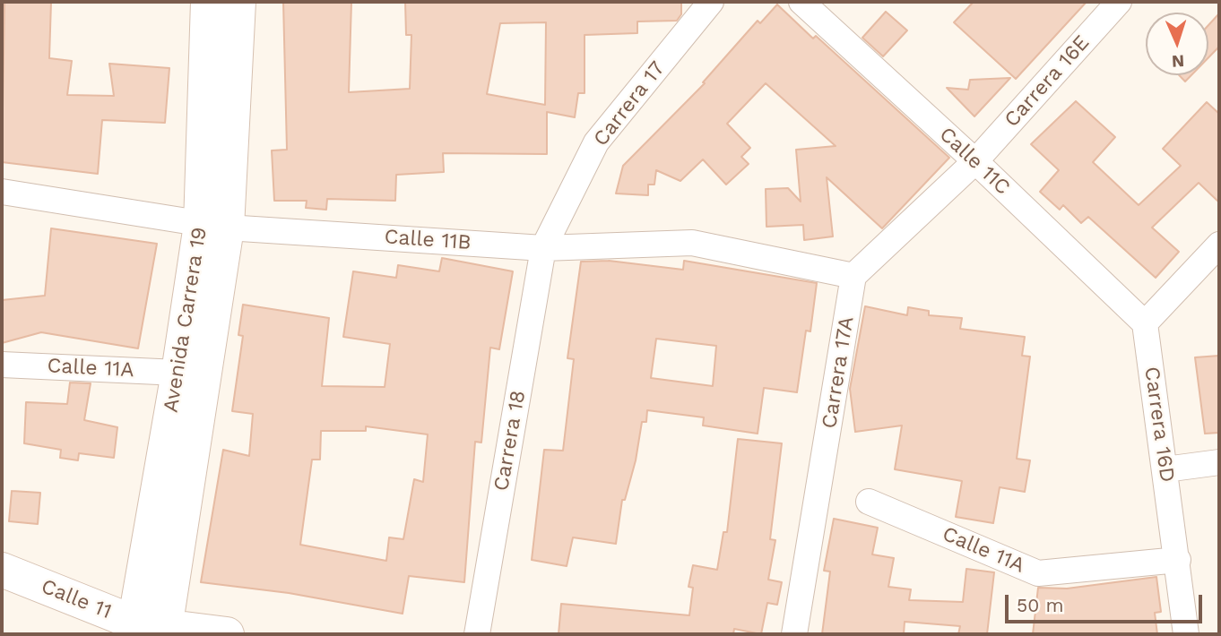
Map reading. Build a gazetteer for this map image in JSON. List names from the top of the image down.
{
  "streets": {
    "main road": ["Avenida Carrera 19", "Calle 11"],
    "street": [
      "Carrera 16E",
      "Carrera 17",
      "Calle 11C",
      "Calle 11B",
      "Calle 11A",
      "Carrera 17A",
      "Carrera 16D",
      "Carrera 18"
    ]
  },
  "crossings": [
    ["Carrera 16E", "Calle 11C"],
    ["Carrera 17", "Calle 11B"],
    ["Carrera 17", "Carrera 18"],
    ["Calle 11C", "Carrera 16D"],
    ["Calle 11B", "Avenida Carrera 19"],
    ["Calle 11B", "Carrera 17A"],
    ["Calle 11B", "Carrera 18"],
    ["Avenida Carrera 19", "Calle 11A"],
    ["Avenida Carrera 19", "Calle 11"],
    ["Calle 11A", "Carrera 16D"]
  ],
  "scale_bar": "50 m",
  "north": "bottom"
}
